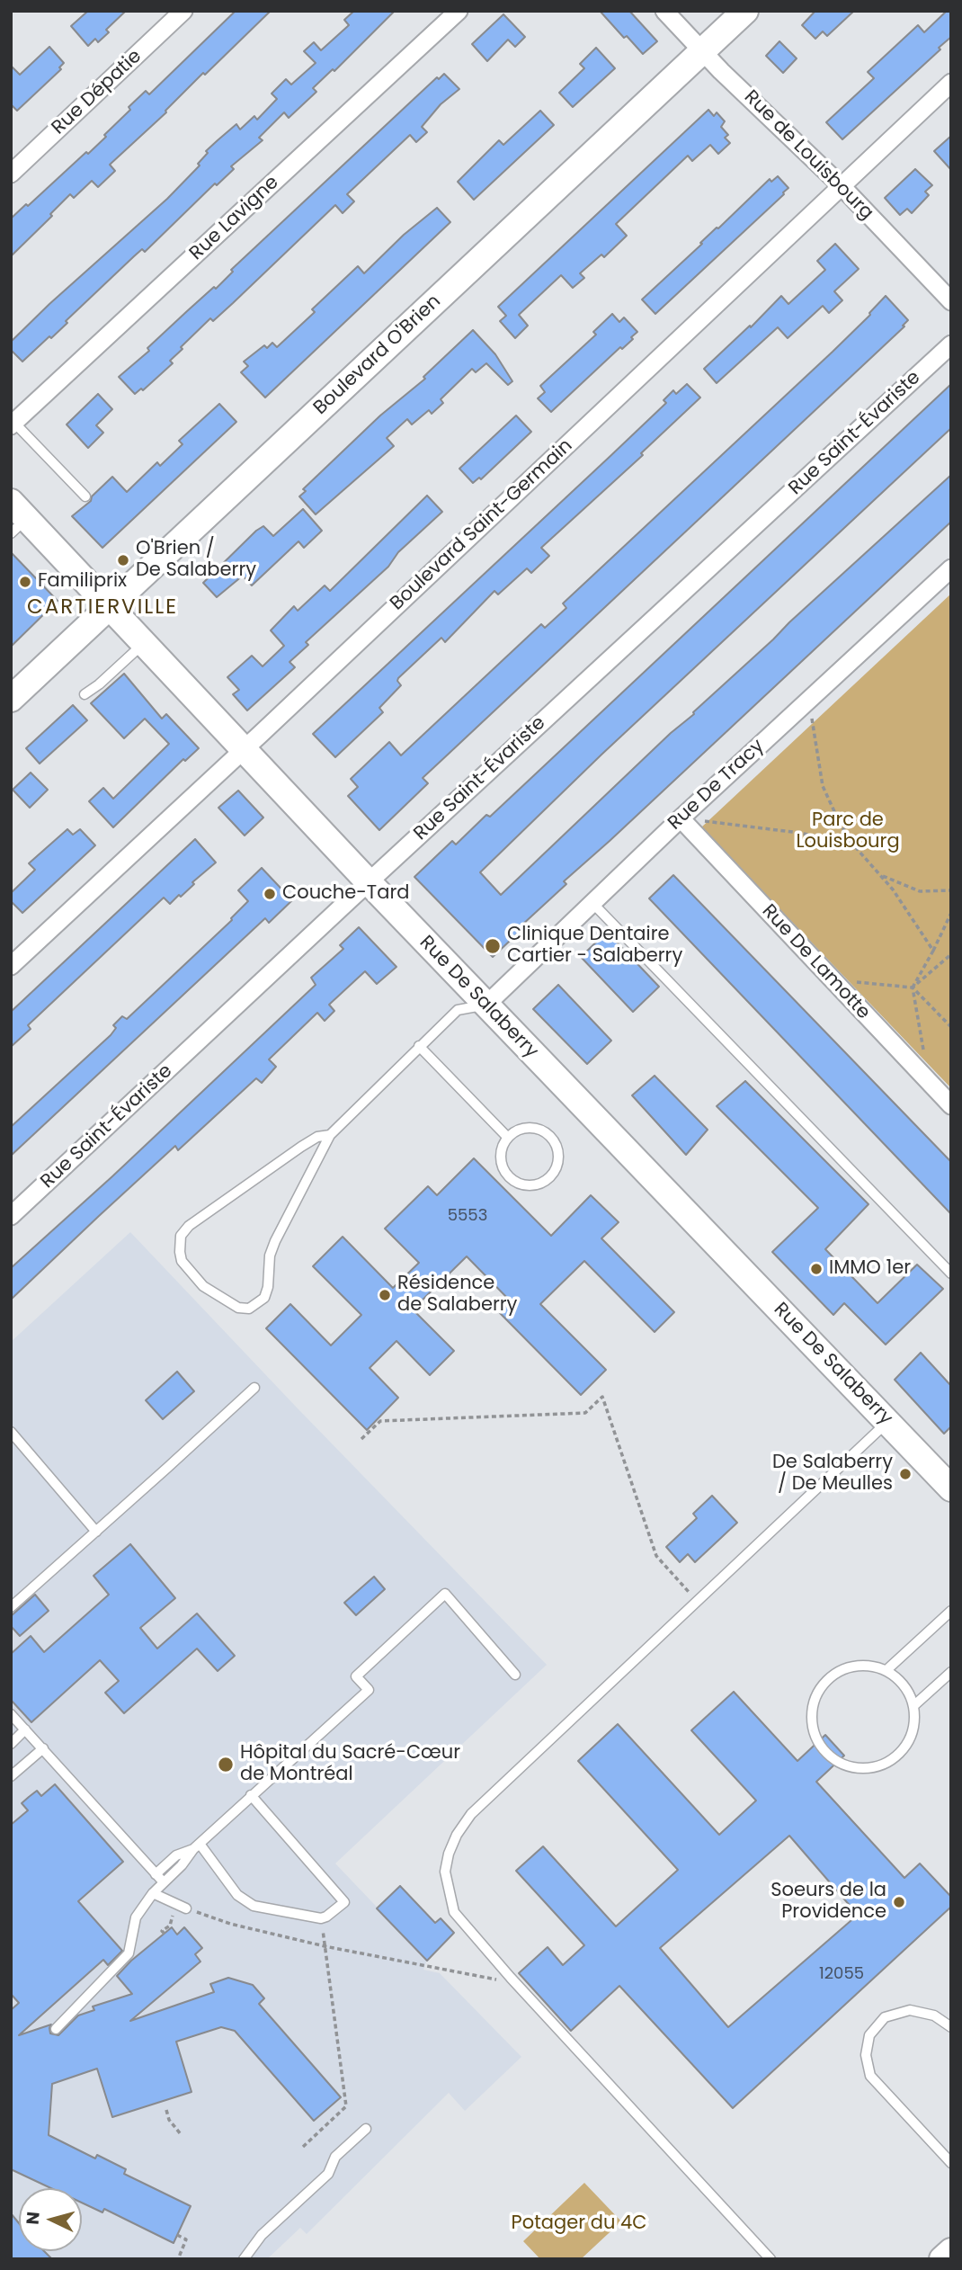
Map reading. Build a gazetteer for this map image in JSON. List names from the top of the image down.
{
  "streets": {
    "main road": ["Boulevard O'Brien", "Rue De Salaberry"],
    "street": [
      "Rue Dépatie",
      "Rue de Louisbourg",
      "Rue Lavigne",
      "Rue Saint-Évariste",
      "Boulevard Saint-Germain",
      "Rue De Tracy",
      "Rue De Lamotte"
    ]
  },
  "crossings": [
    ["Rue de Louisbourg", "Boulevard O'Brien"],
    ["Rue de Louisbourg", "Boulevard Saint-Germain"],
    ["Boulevard O'Brien", "Rue De Salaberry"],
    ["Rue Saint-Évariste", "Rue De Salaberry"],
    ["Boulevard Saint-Germain", "Rue De Salaberry"],
    ["Rue De Tracy", "Rue De Lamotte"],
    ["Rue De Tracy", "Rue De Salaberry"]
  ],
  "districts": ["CARTIERVILLE"],
  "parks": ["Parc de Louisbourg", "Potager du 4C"],
  "places": [
    "O'Brien / De Salaberry",
    "Familiprix",
    "Couche-Tard",
    "Clinique Dentaire Cartier - Salaberry",
    "IMMO 1er",
    "Résidence de Salaberry",
    "De Salaberry / De Meulles",
    "Hôpital du Sacré-Cœur de Montréal",
    "Soeurs de la Providence"
  ],
  "house_numbers": ["5553", "12055"],
  "north": "left"
}
